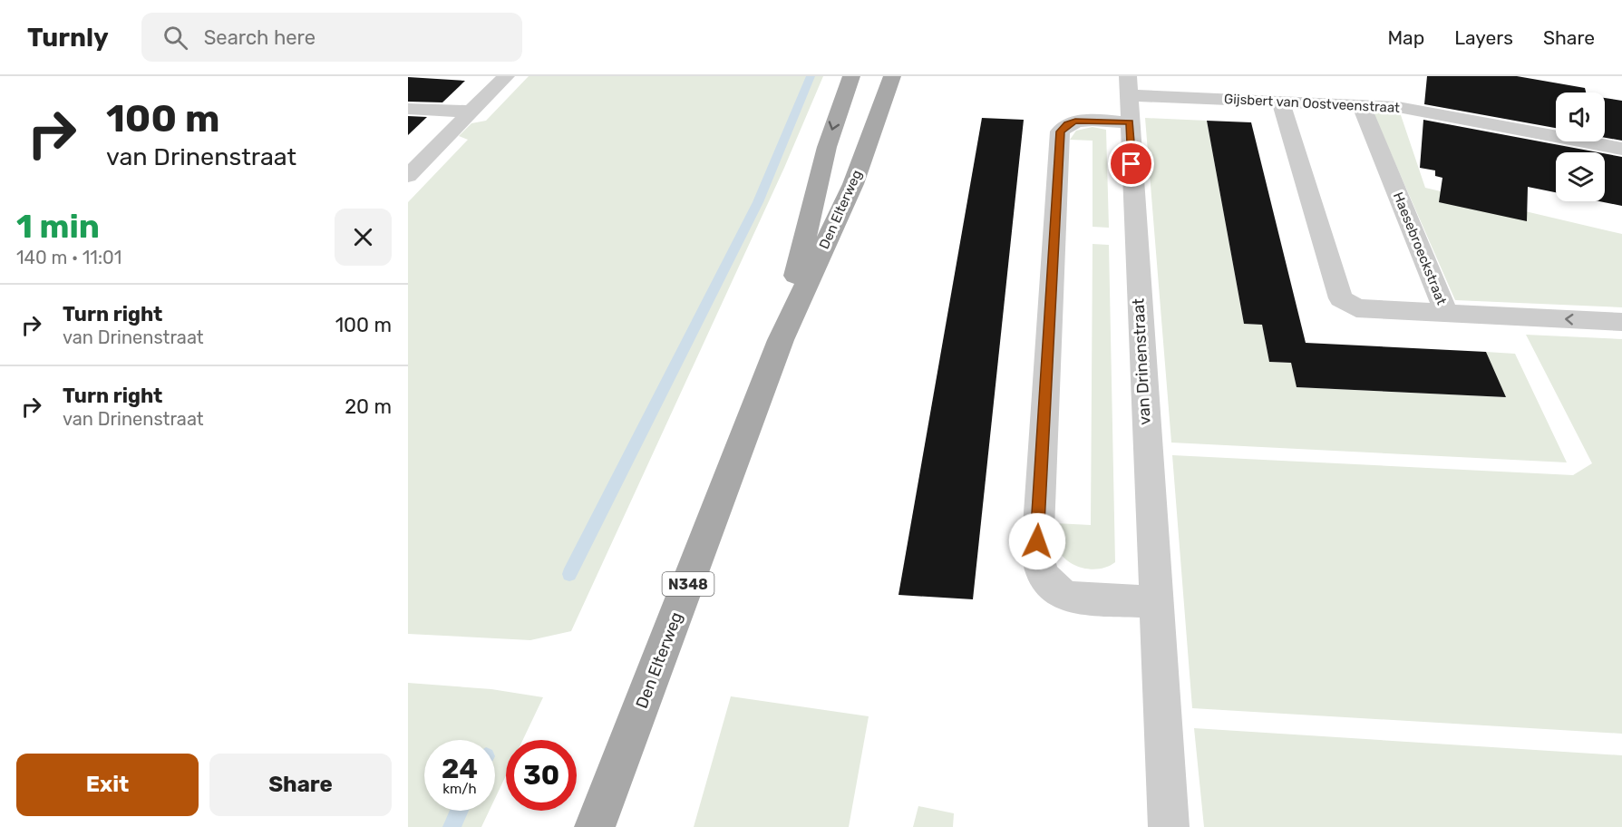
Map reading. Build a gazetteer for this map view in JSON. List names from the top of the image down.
{
  "streets": {
    "main road": ["Den Elterweg", "N348"],
    "street": ["Gijsbert van Oostveenstraat", "Haesebroeckstraat", "van Drinenstraat"]
  },
  "crossings": [
    ["Gijsbert van Oostveenstraat", "Haesebroeckstraat"],
    ["Gijsbert van Oostveenstraat", "van Drinenstraat"]
  ],
  "page": {
    "header": "Turnly",
    "search": "Search here",
    "nav": ["Map", "Layers", "Share"],
    "turn": ["100 m", "van Drinenstraat"],
    "heading": ["1 min", "140 m · 11:01"],
    "list": [
      {
        "name": "Turn right",
        "note": "van Drinenstraat",
        "value": "100 m"
      },
      {
        "name": "Turn right",
        "note": "van Drinenstraat",
        "value": "20 m"
      }
    ],
    "speed": "24 km/h",
    "limit": "30",
    "buttons": ["Exit", "Share"]
  }
}
